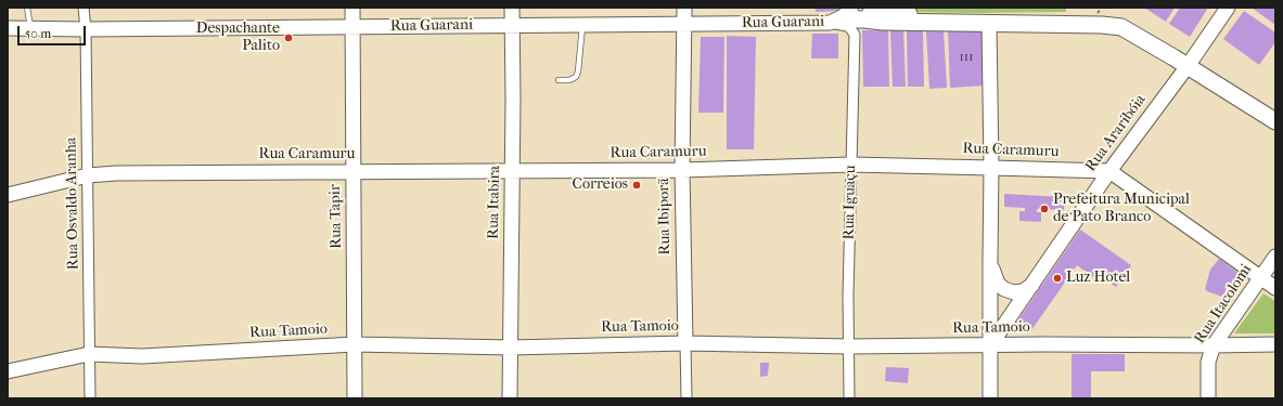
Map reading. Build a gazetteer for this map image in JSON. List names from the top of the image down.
{
  "streets": {
    "street": [
      "Rua Guarani",
      "Rua Araribóia",
      "Rua Caramuru",
      "Rua Itabira",
      "Rua Iguaçu",
      "Rua Osvaldo Aranha",
      "Rua Tapir",
      "Rua Ibiporã",
      "Rua Itacolomi",
      "Rua Tamoio"
    ]
  },
  "crossings": [
    ["Rua Guarani", "Rua Itabira"],
    ["Rua Guarani", "Rua Osvaldo Aranha"],
    ["Rua Guarani", "Rua Tapir"],
    ["Rua Guarani", "Rua Ibiporã"],
    ["Rua Araribóia", "Rua Caramuru"],
    ["Rua Araribóia", "Rua Tamoio"],
    ["Rua Caramuru", "Rua Itabira"],
    ["Rua Caramuru", "Rua Iguaçu"],
    ["Rua Caramuru", "Rua Osvaldo Aranha"],
    ["Rua Caramuru", "Rua Tapir"],
    ["Rua Caramuru", "Rua Ibiporã"],
    ["Rua Itabira", "Rua Tamoio"],
    ["Rua Iguaçu", "Rua Tamoio"],
    ["Rua Osvaldo Aranha", "Rua Tamoio"],
    ["Rua Tapir", "Rua Tamoio"],
    ["Rua Ibiporã", "Rua Tamoio"],
    ["Rua Itacolomi", "Rua Tamoio"]
  ],
  "places": [
    "Despachante Palito",
    "Correios",
    "Prefeitura Municipal de Pato Branco",
    "Luz Hotel"
  ],
  "house_numbers": ["111"],
  "scale_bar": "50 m"
}
